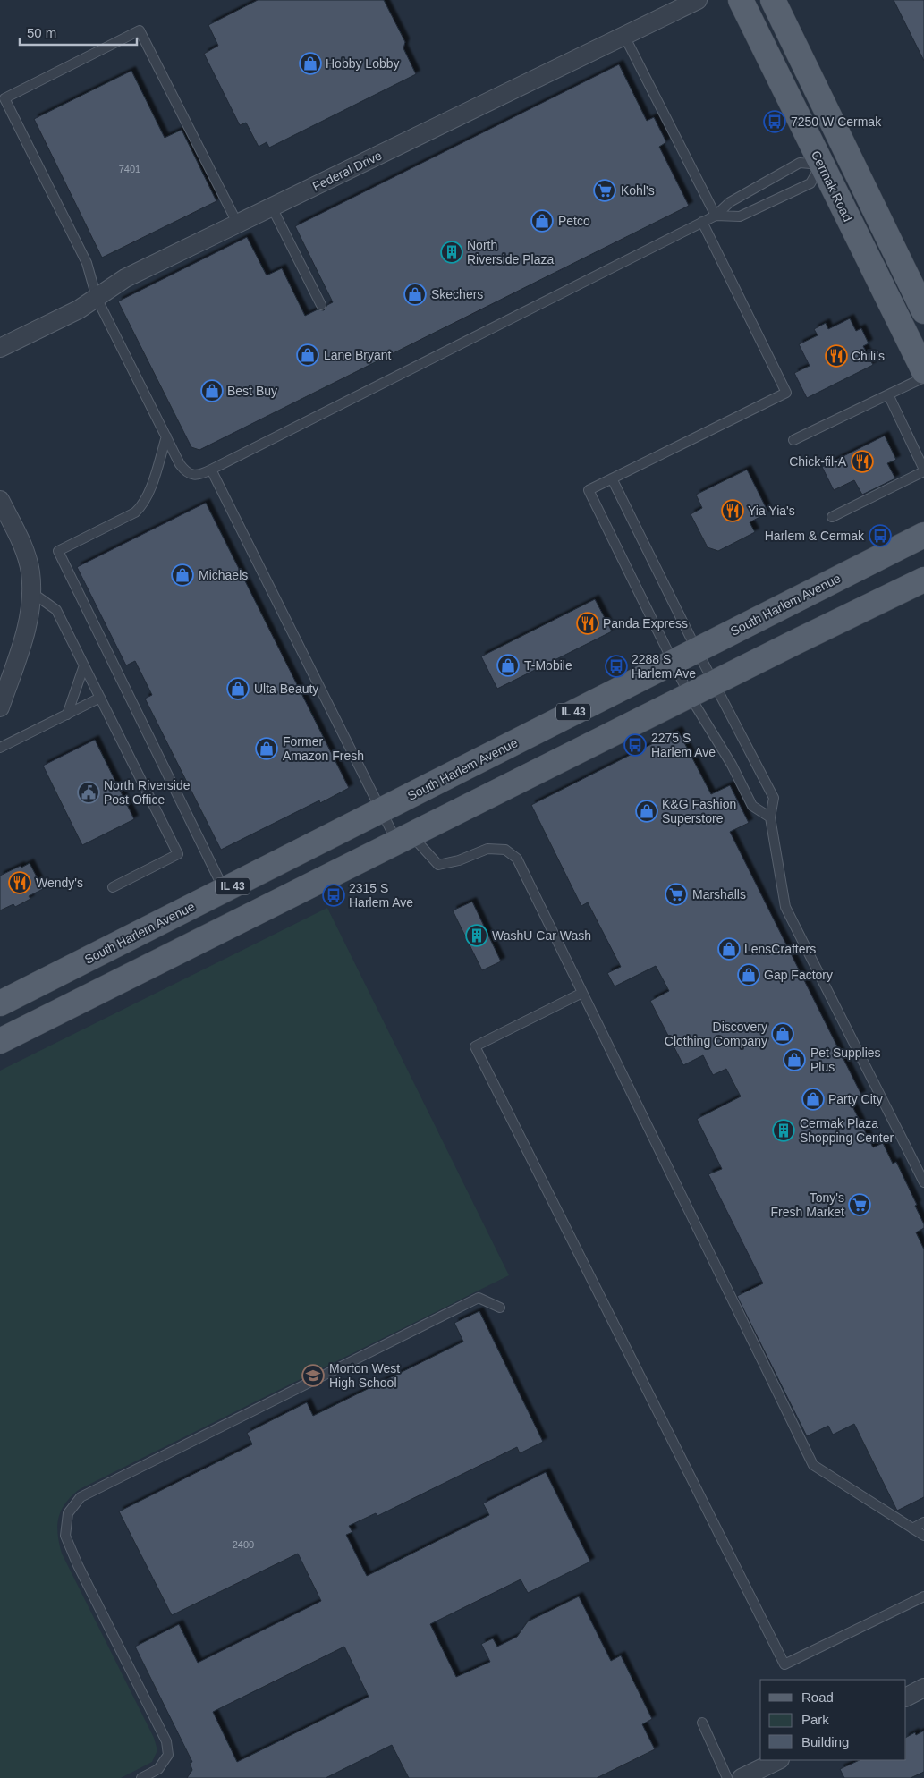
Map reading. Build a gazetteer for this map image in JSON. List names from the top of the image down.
{
  "streets": {
    "main road": ["Cermak Road", "South Harlem Avenue", "IL 43"],
    "street": ["Federal Drive"]
  },
  "places": {
    "shop": [
      "Hobby Lobby",
      "Petco",
      "Skechers",
      "Lane Bryant",
      "Best Buy",
      "Michaels",
      "T-Mobile",
      "Ulta Beauty",
      "Former Amazon Fresh",
      "K&G Fashion Superstore",
      "LensCrafters",
      "Gap Factory",
      "Discovery Clothing Company",
      "Pet Supplies Plus",
      "Party City"
    ],
    "bus stop": [
      "7250 W Cermak",
      "Harlem & Cermak",
      "2288 S Harlem Ave",
      "2275 S Harlem Ave",
      "2315 S Harlem Ave"
    ],
    "supermarket": ["Kohl's", "Marshalls", "Tony's Fresh Market"],
    "building": ["North Riverside Plaza", "WashU Car Wash", "Cermak Plaza Shopping Center"],
    "restaurant": [
      "Chili's",
      "Chick-fil-A",
      "Yia Yia's",
      "Panda Express",
      "Wendy's"
    ],
    "public building": ["North Riverside Post Office"],
    "school or university": ["Morton West High School"]
  },
  "house_numbers": ["7401", "2400"],
  "legend": ["Road", "Park", "Building"],
  "scale_bar": "50 m"
}
